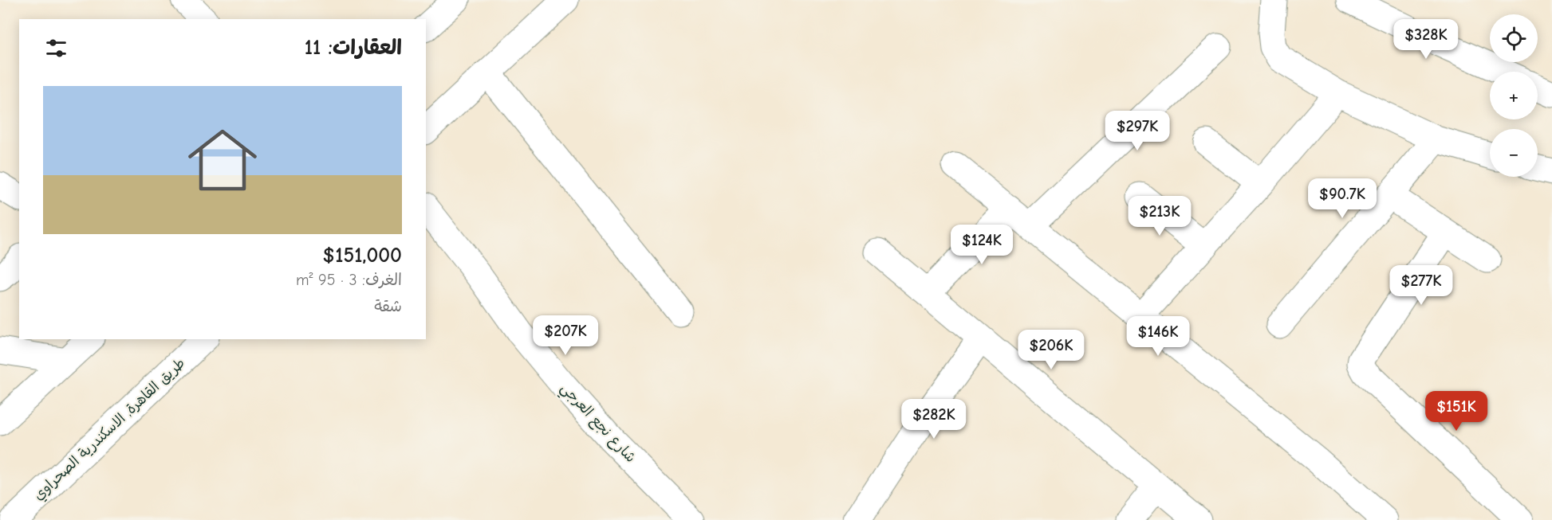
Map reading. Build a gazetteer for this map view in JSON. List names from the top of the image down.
{
  "streets": {
    "main road": ["شارع نجع العرجي", "طريق القاهرة, الاسكندرية الصحراوي"]
  },
  "page": {
    "map_buttons": ["+", "−"],
    "price": [
      "$328K",
      "$297K",
      "$90.7K",
      "$213K",
      "$124K",
      "$277K",
      "$207K",
      "$146K",
      "$206K",
      "$151K",
      "$282K"
    ],
    "heading": "العقارات: 11",
    "list": [
      {
        "name": "$151,000",
        "note": "الغرف: 3 · 95 m² · شقة"
      }
    ]
  }
}
